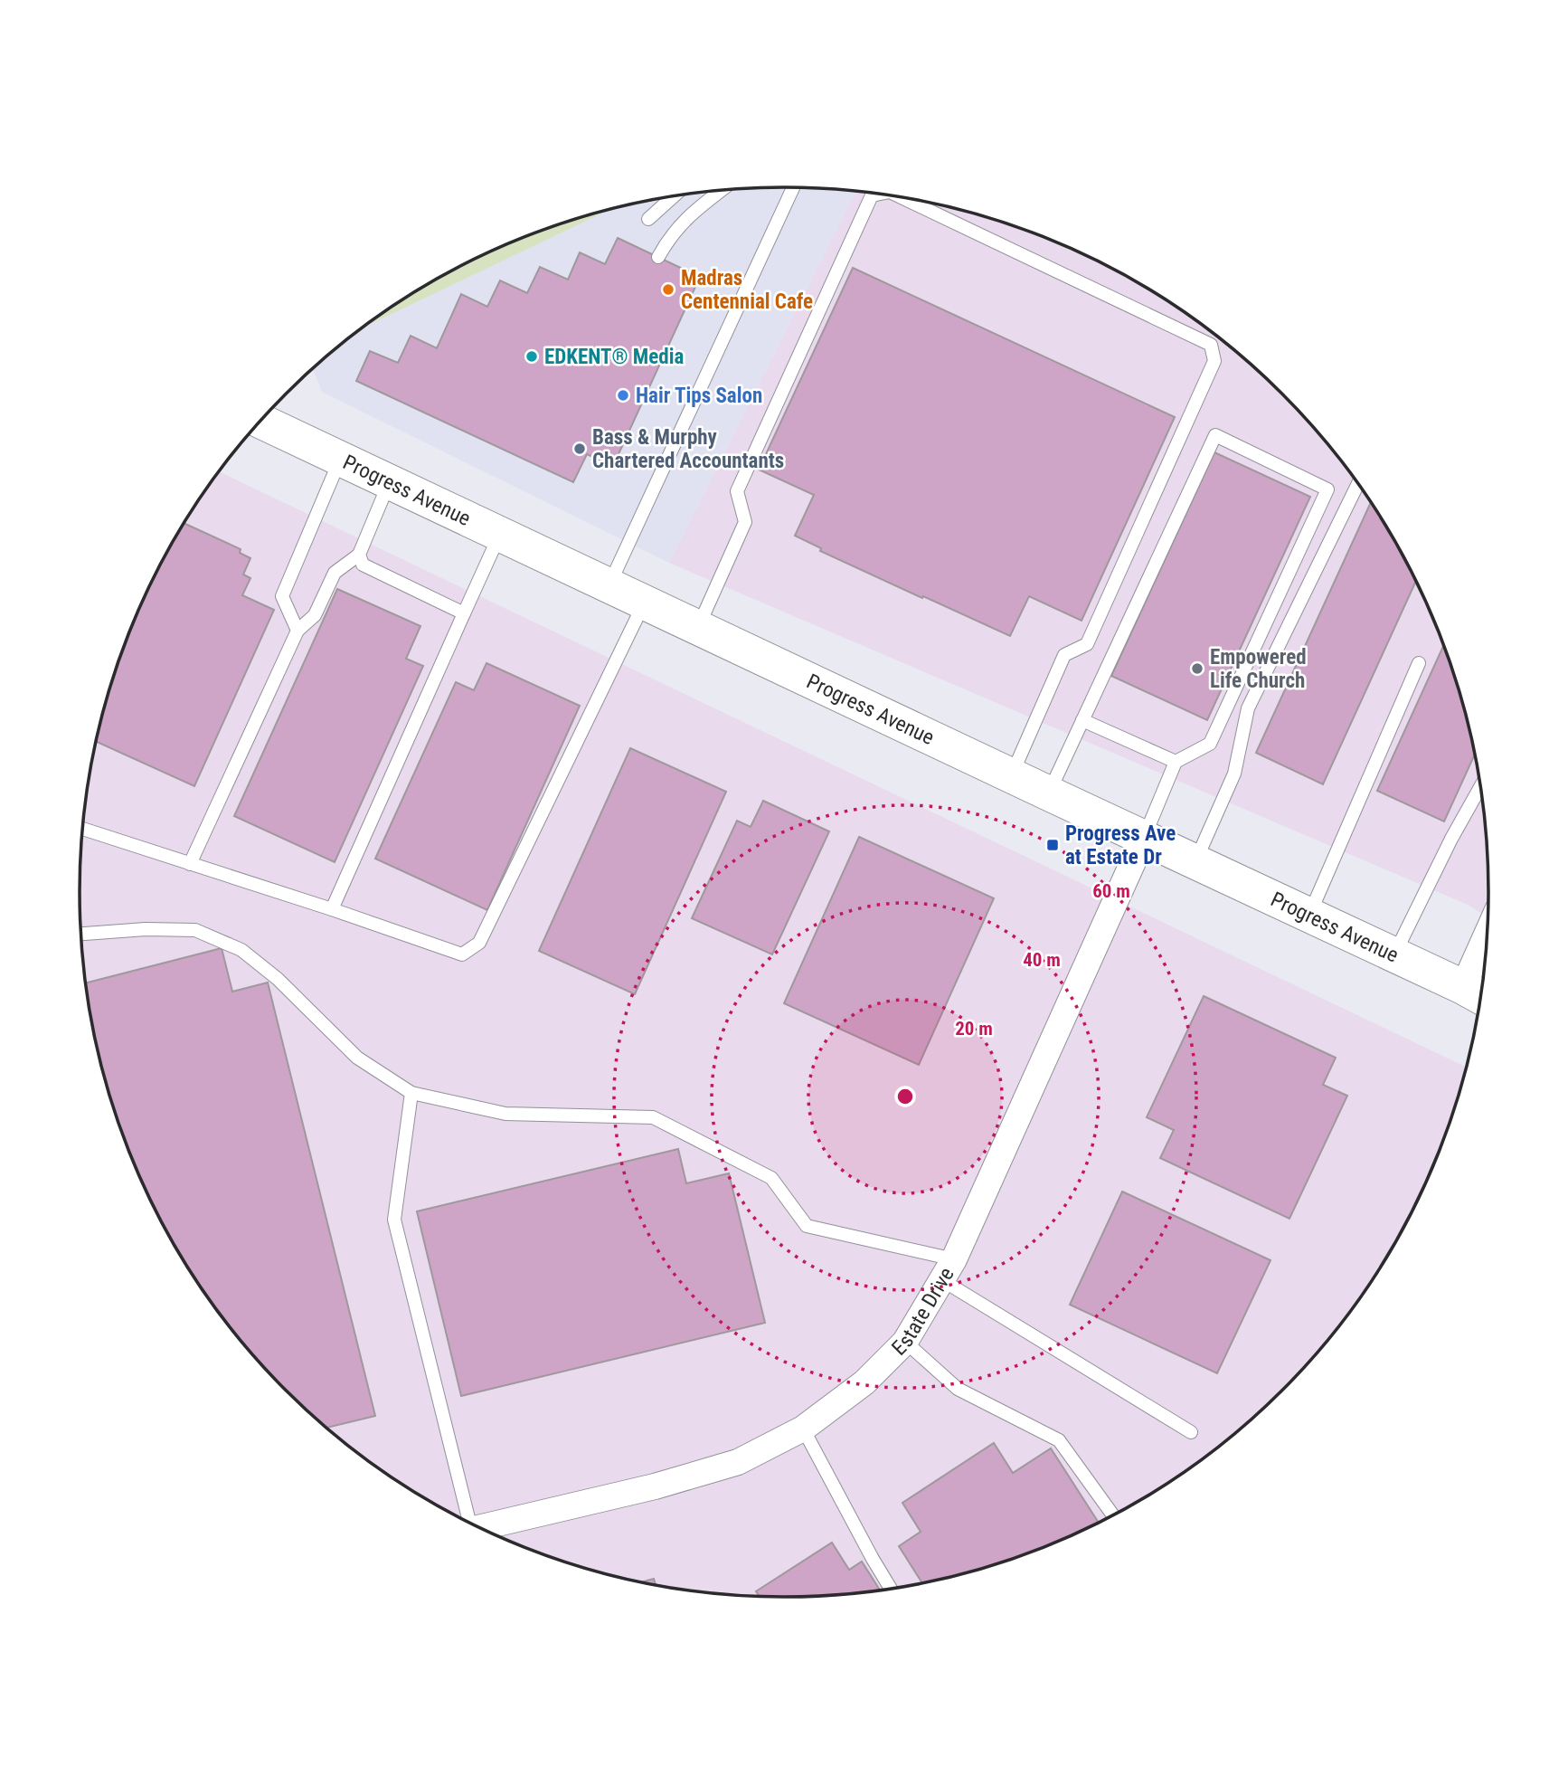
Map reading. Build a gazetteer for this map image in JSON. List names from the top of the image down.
{
  "streets": {
    "main road": ["Progress Avenue"],
    "street": ["Estate Drive"]
  },
  "crossings": [
    ["Progress Avenue", "Estate Drive"]
  ],
  "places": {
    "other": [
      "Madras Centennial Cafe",
      "EDKENT® Media",
      "Hair Tips Salon",
      "Bass & Murphy Chartered Accountants",
      "Empowered Life Church"
    ],
    "transit": ["Progress Ave at Estate Dr"]
  },
  "rings": ["60 m", "40 m", "20 m"]
}
